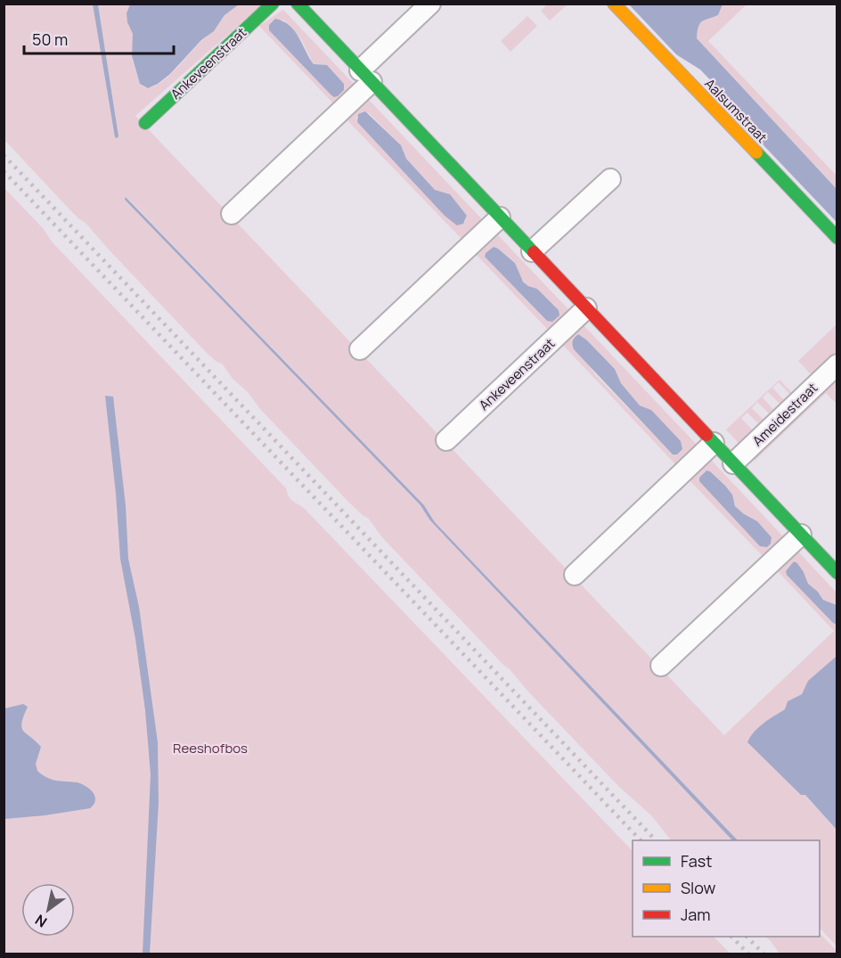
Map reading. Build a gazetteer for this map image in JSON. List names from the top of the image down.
{
  "streets": {
    "street": ["Ankeveenstraat", "Aalsumstraat", "Ameidestraat"]
  },
  "parks": ["Reeshofbos"],
  "legend": ["Fast", "Slow", "Jam"],
  "scale_bar": "50 m",
  "north": "bottom left"
}
